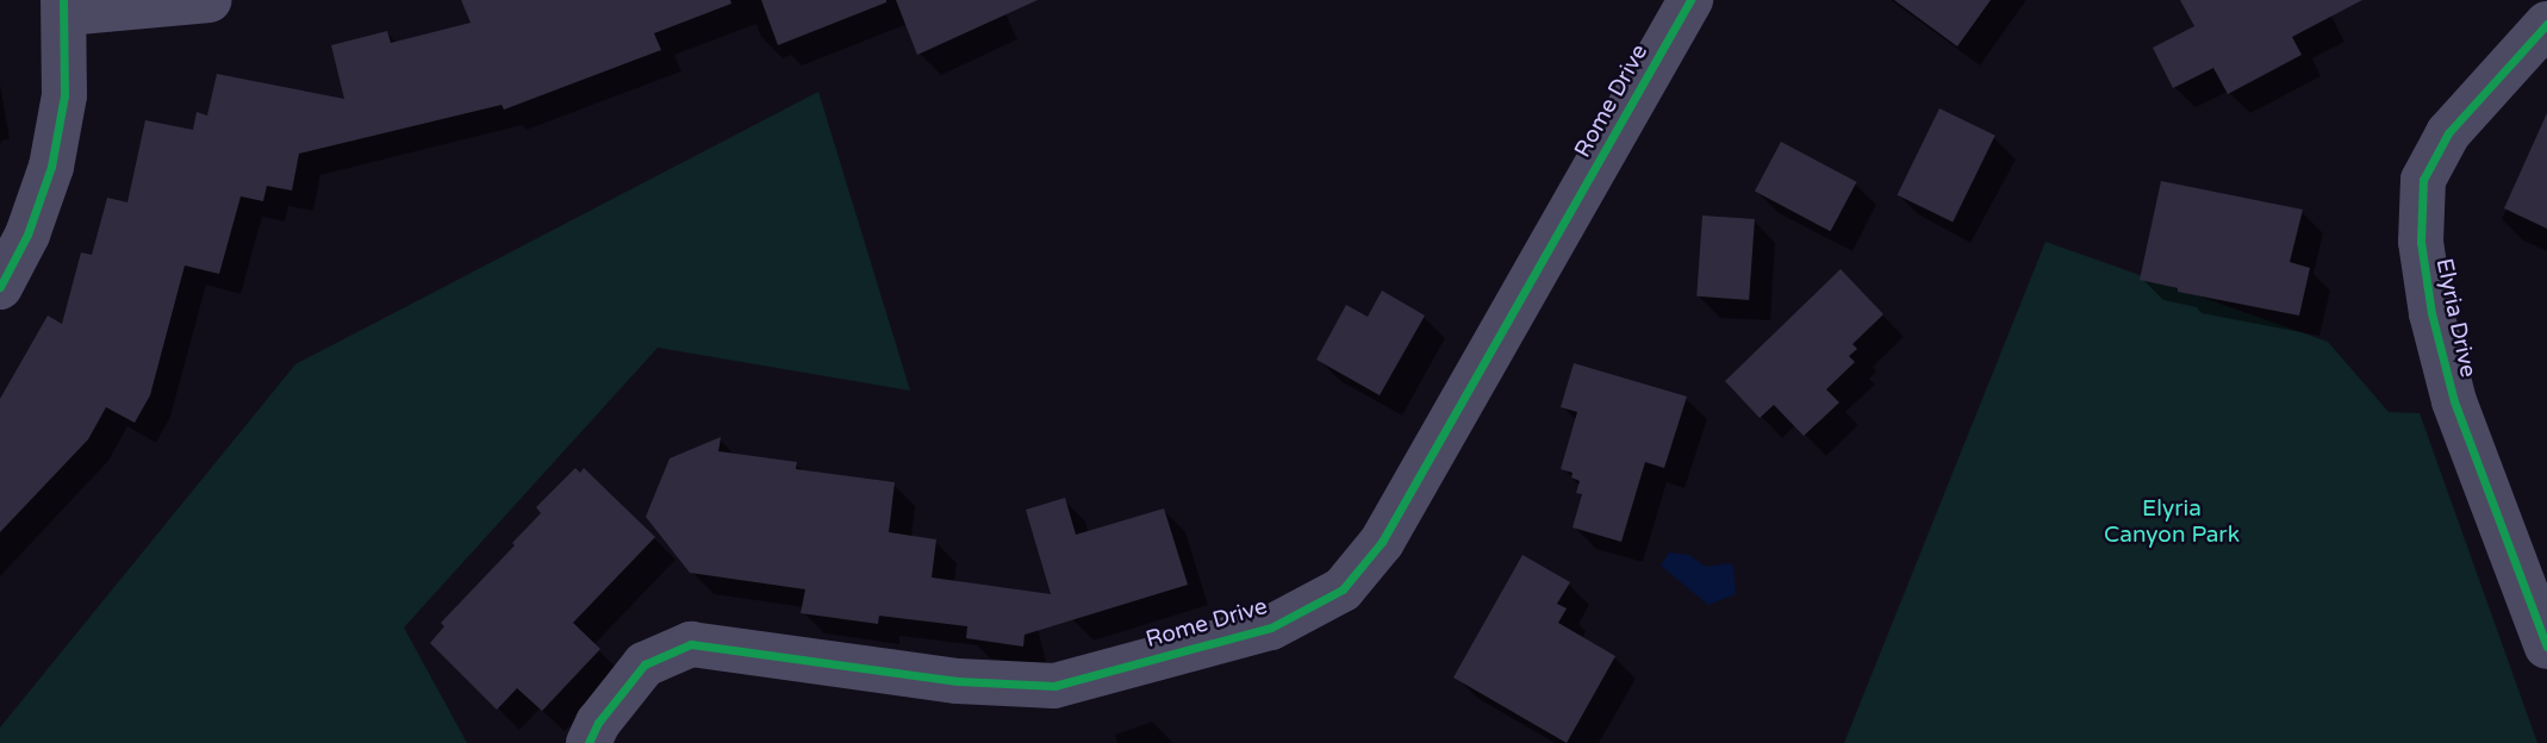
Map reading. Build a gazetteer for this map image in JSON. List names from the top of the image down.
{
  "streets": {
    "street": ["Rome Drive", "Elyria Drive"]
  },
  "parks": ["Elyria Canyon Park"]
}
